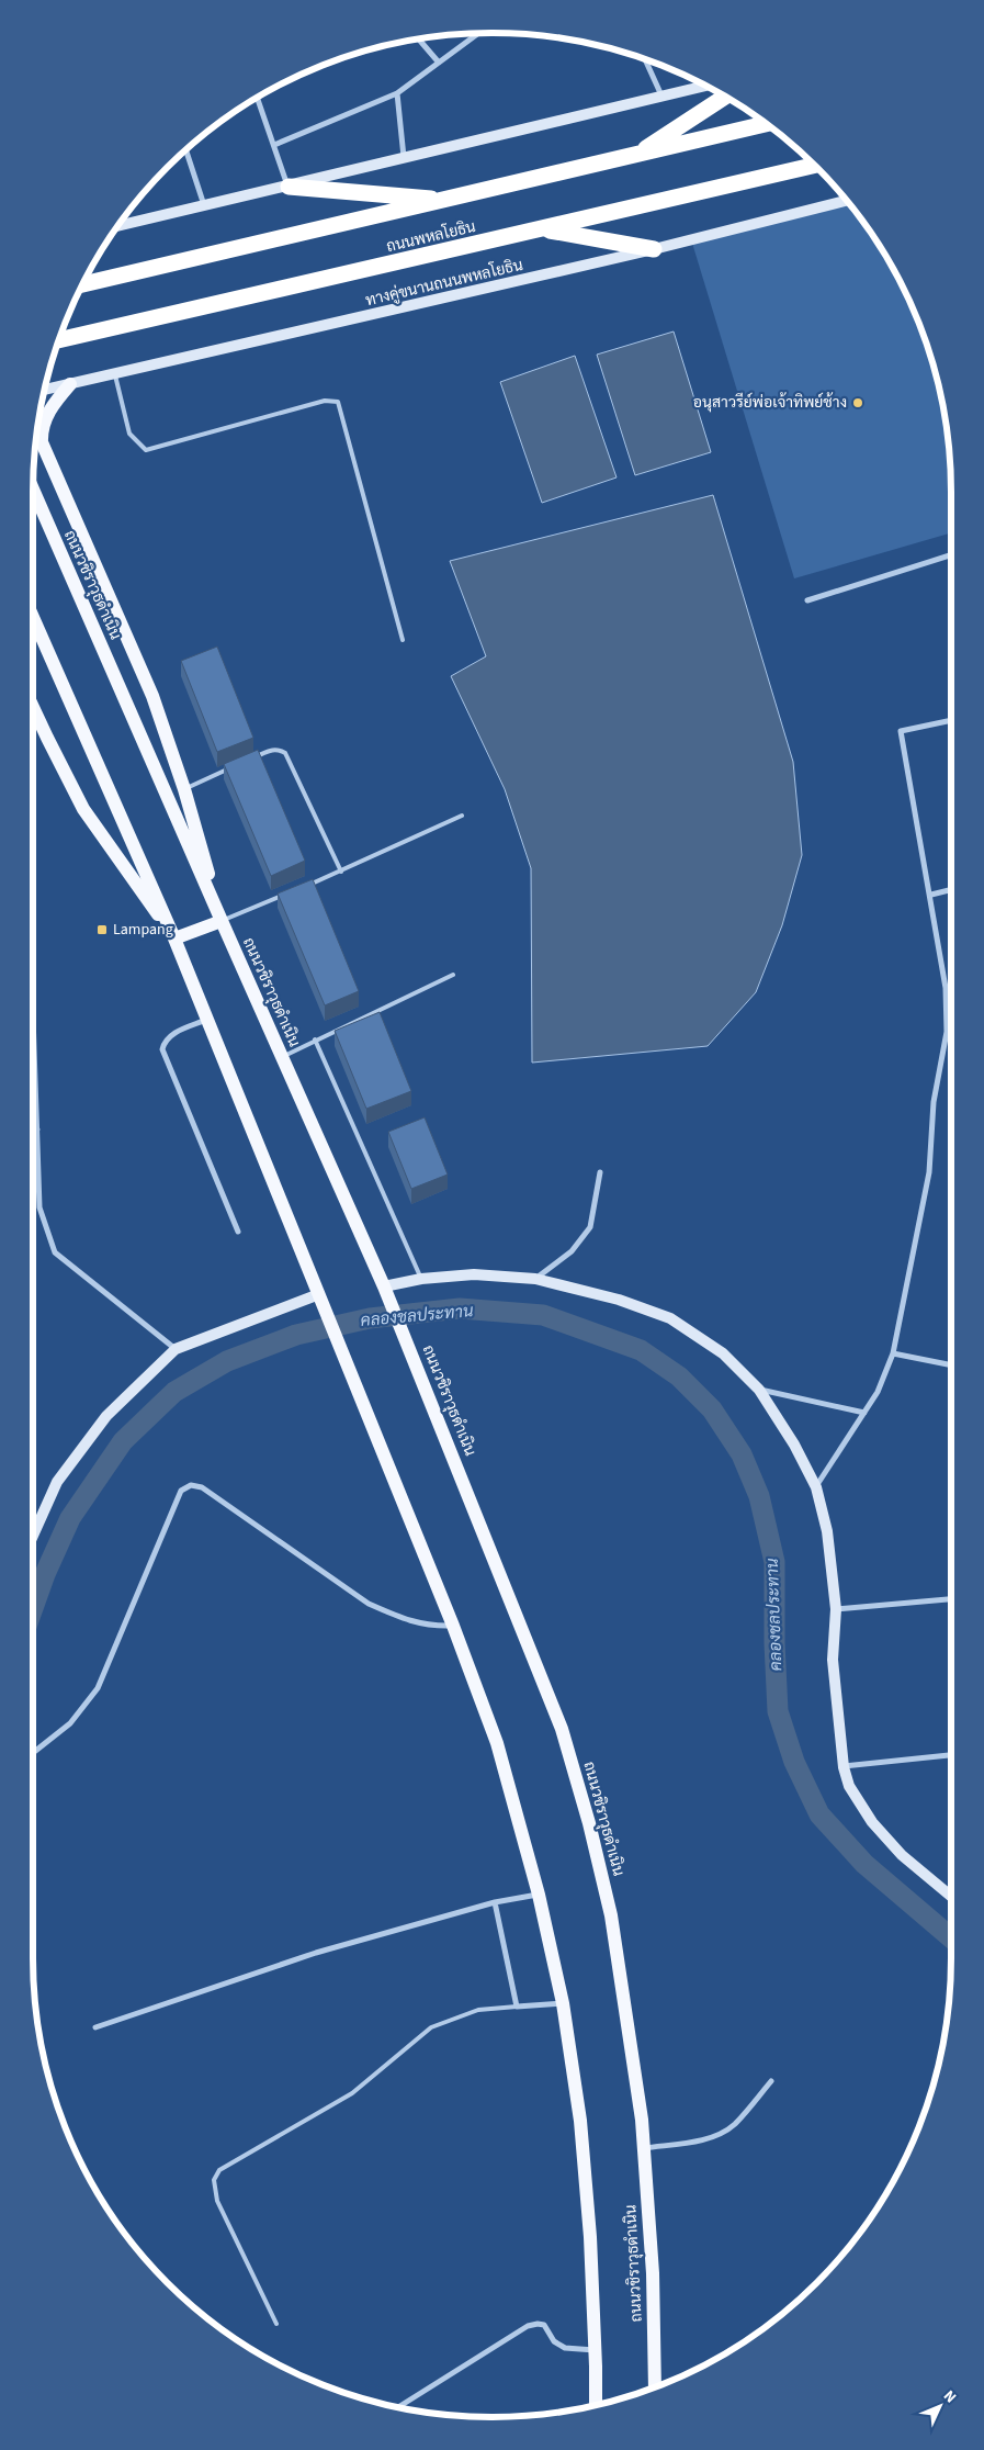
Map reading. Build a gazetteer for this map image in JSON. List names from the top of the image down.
{
  "streets": {
    "highway": ["ถนนพหลโยธิน"],
    "main road": ["ทางคู่ขนานถนนพหลโยธิน", "ถนนวชิราวุธดำเนิน"]
  },
  "water": ["คลองชลประทาน"],
  "places": {
    "other": ["อนุสาวรีย์พ่อเจ้าทิพย์ช้าง"],
    "transit": ["Lampang"]
  },
  "north": "top right"
}
